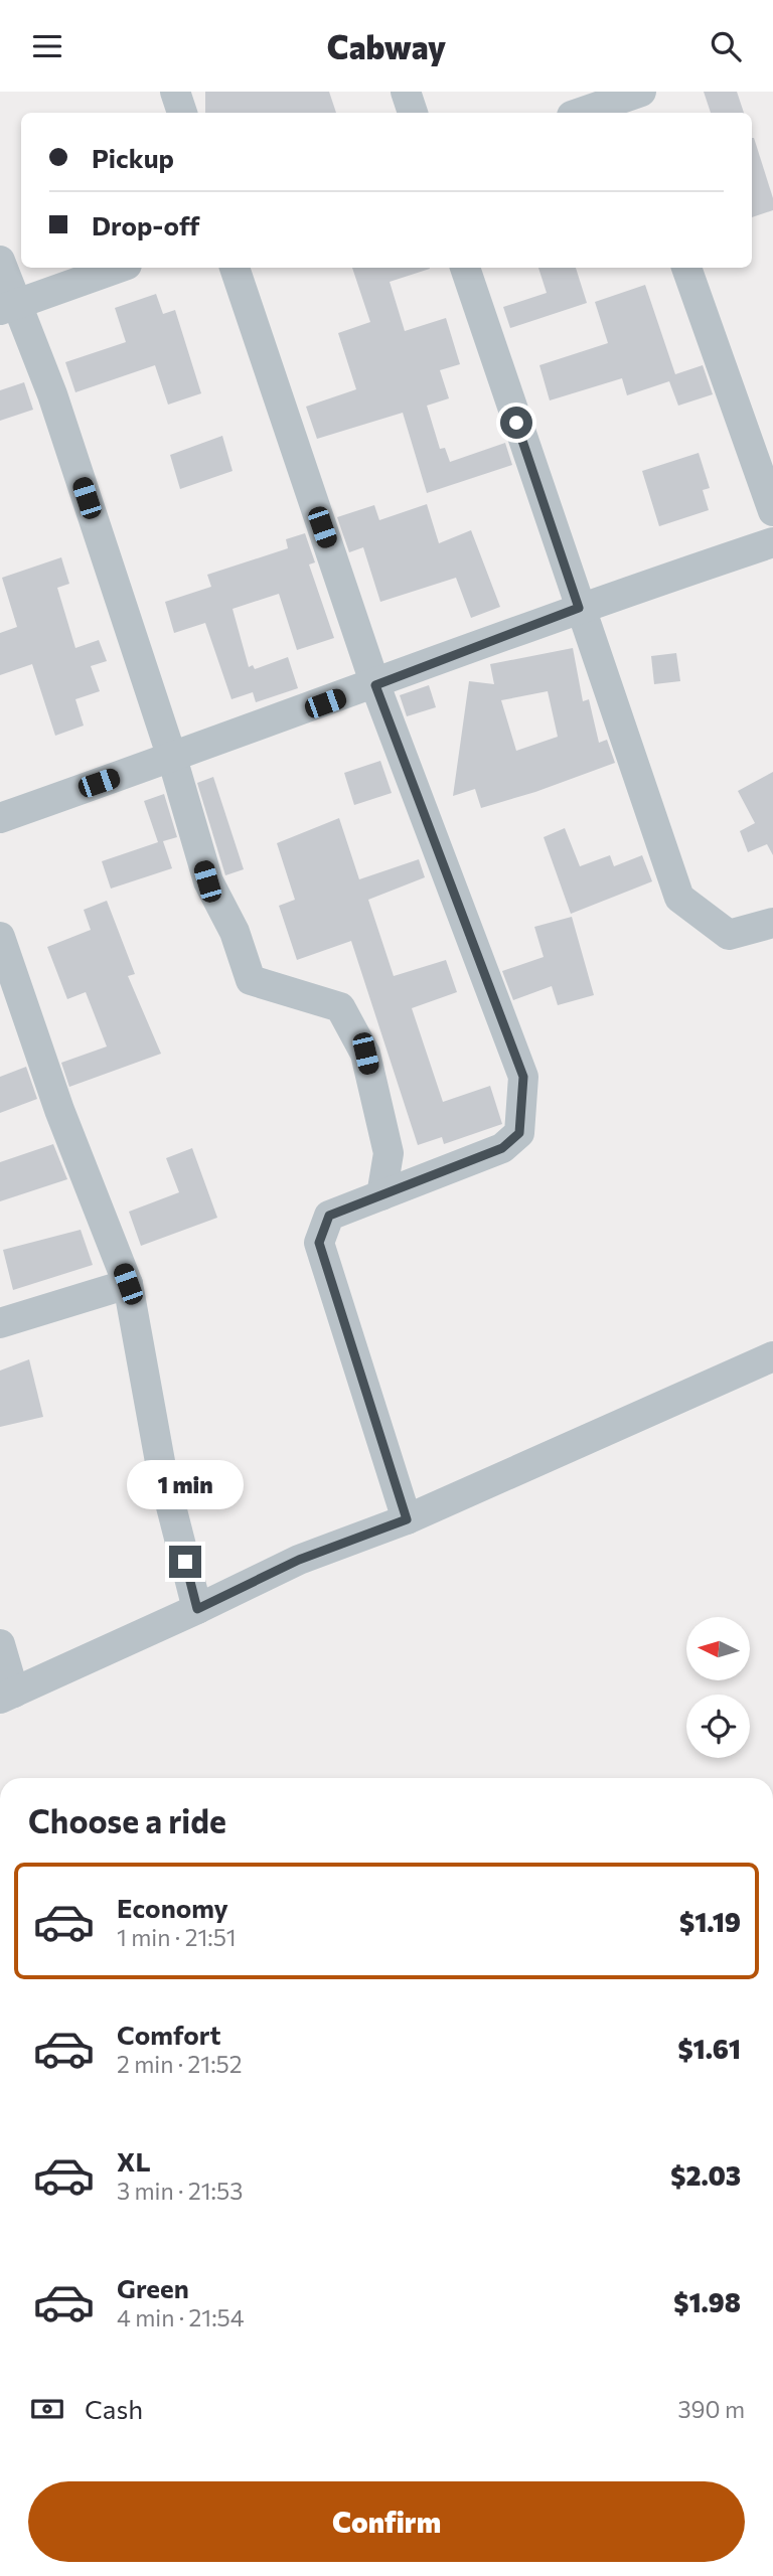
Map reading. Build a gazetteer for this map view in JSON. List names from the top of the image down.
{
  "north": "left",
  "page": {
    "header": "Cabway",
    "banner": ["Pickup", "Drop-off"],
    "bubble": "1 min",
    "heading": "Choose a ride",
    "list": [
      {
        "name": "Economy",
        "note": "1 min · 21:51",
        "value": "$1.19"
      },
      {
        "name": "Comfort",
        "note": "2 min · 21:52",
        "value": "$1.61"
      },
      {
        "name": "XL",
        "note": "3 min · 21:53",
        "value": "$2.03"
      },
      {
        "name": "Green",
        "note": "4 min · 21:54",
        "value": "$1.98"
      }
    ],
    "pay": ["Cash", "390 m"],
    "buttons": "Confirm"
  }
}
